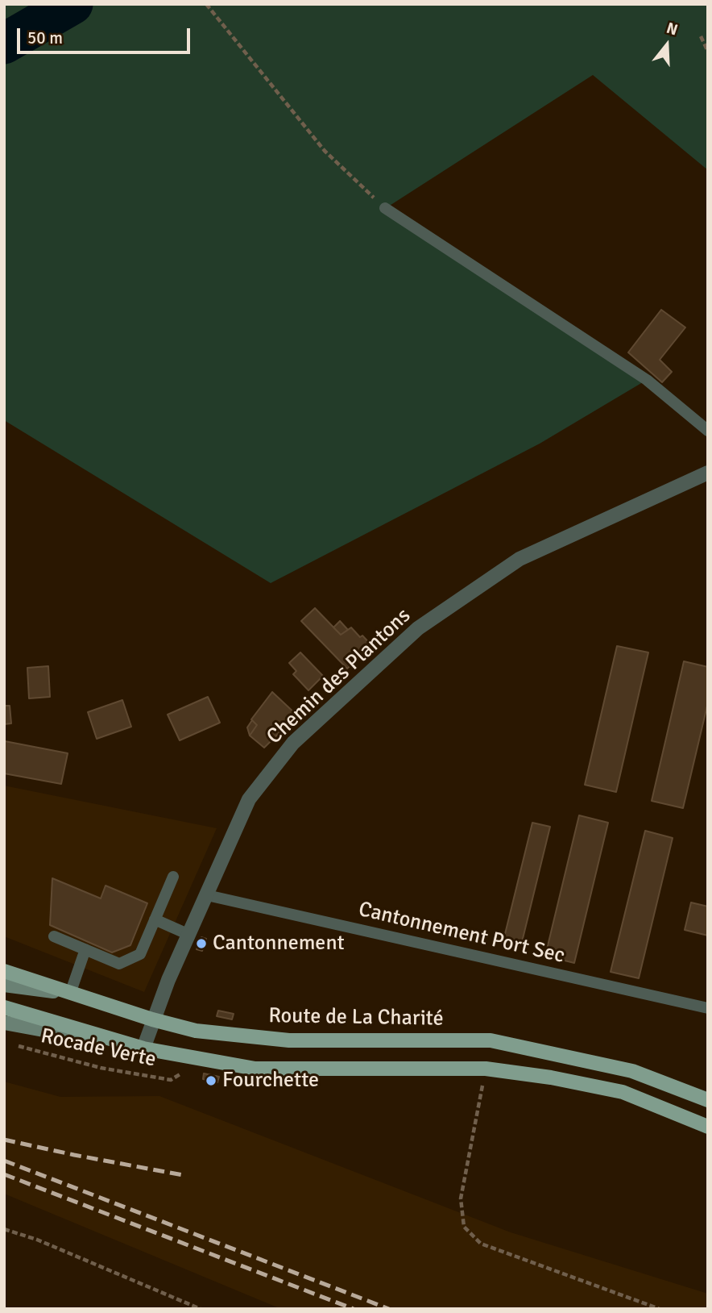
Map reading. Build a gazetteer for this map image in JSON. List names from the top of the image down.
{
  "streets": {
    "main road": ["Route de La Charité"],
    "street": ["Chemin des Plantons"],
    "lane": ["Cantonnement Port Sec"],
    "path": ["Rocade Verte"]
  },
  "crossings": [
    ["Chemin des Plantons", "Cantonnement Port Sec"],
    ["Chemin des Plantons", "Route de La Charité"]
  ],
  "places": ["Cantonnement", "Fourchette"],
  "scale_bar": "50 m",
  "north": "top"
}
